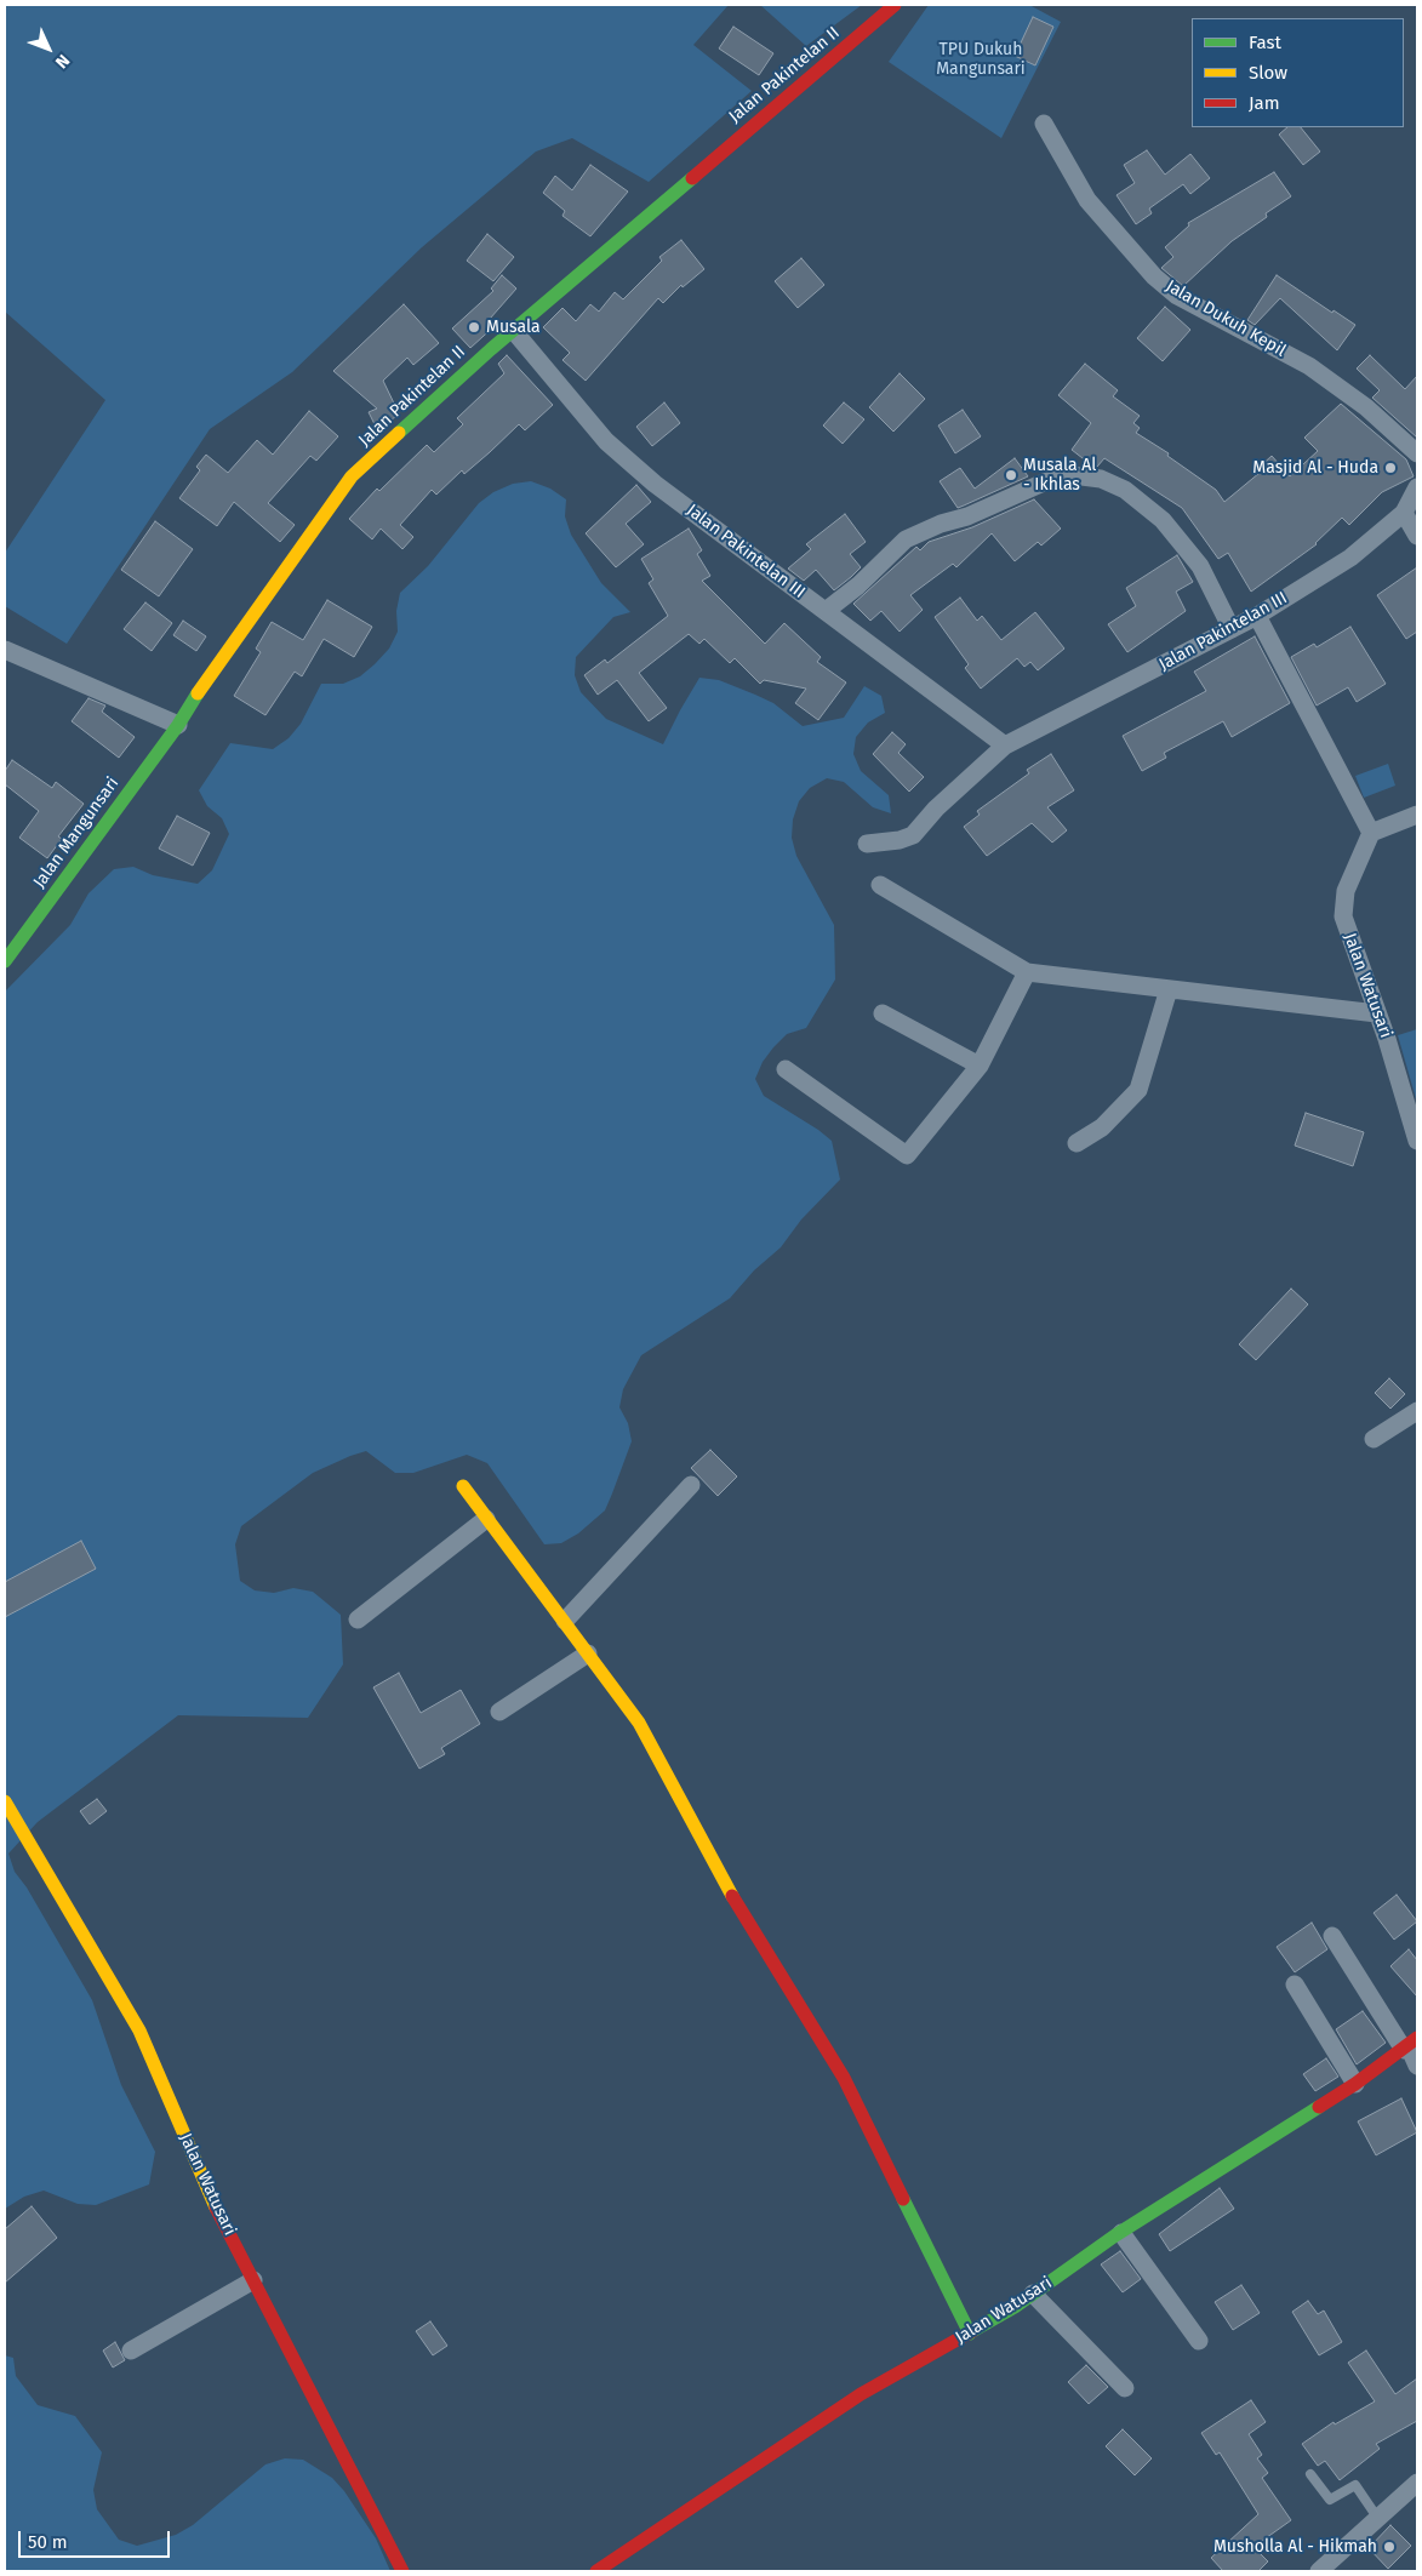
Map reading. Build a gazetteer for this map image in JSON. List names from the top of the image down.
{
  "streets": {
    "street": [
      "Jalan Pakintelan II",
      "Jalan Dukuh Kepil",
      "Jalan Pakintelan III",
      "Jalan Mangunsari",
      "Jalan Watusari"
    ]
  },
  "crossings": [
    ["Jalan Pakintelan II", "Jalan Pakintelan III"],
    ["Jalan Pakintelan II", "Jalan Mangunsari"]
  ],
  "parks": ["TPU Dukuh Mangunsari"],
  "places": [
    "Musala",
    "Masjid Al - Huda",
    "Musala Al - Ikhlas",
    "Musholla Al - Hikmah"
  ],
  "legend": ["Fast", "Slow", "Jam"],
  "scale_bar": "50 m",
  "north": "bottom right"
}
